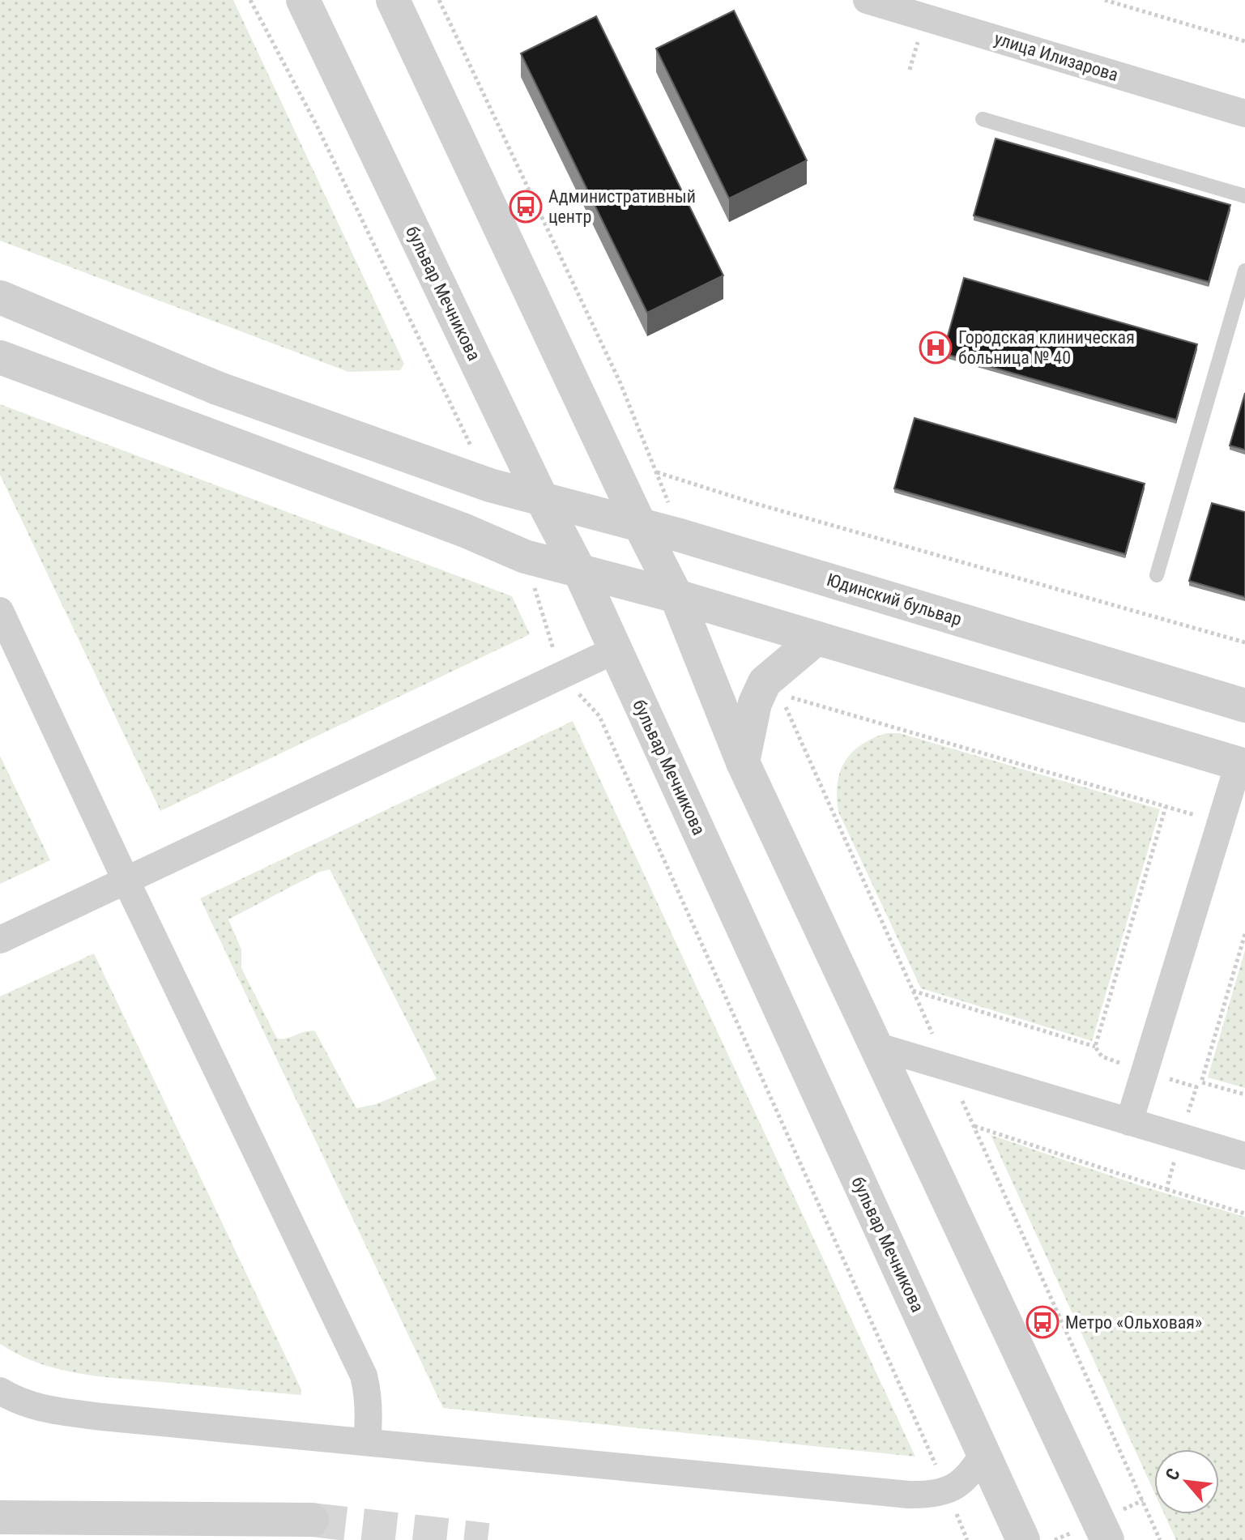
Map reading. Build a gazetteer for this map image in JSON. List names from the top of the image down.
{
  "streets": {
    "street": ["улица Илизарова", "бульвар Мечникова", "Юдинский бульвар"]
  },
  "crossings": [
    ["бульвар Мечникова", "Юдинский бульвар"]
  ],
  "places": {
    "bus stop": ["Административный центр", "Метро «Ольховая»"],
    "hospital": ["Городская клиническая больница № 40"]
  },
  "north": "top left"
}
